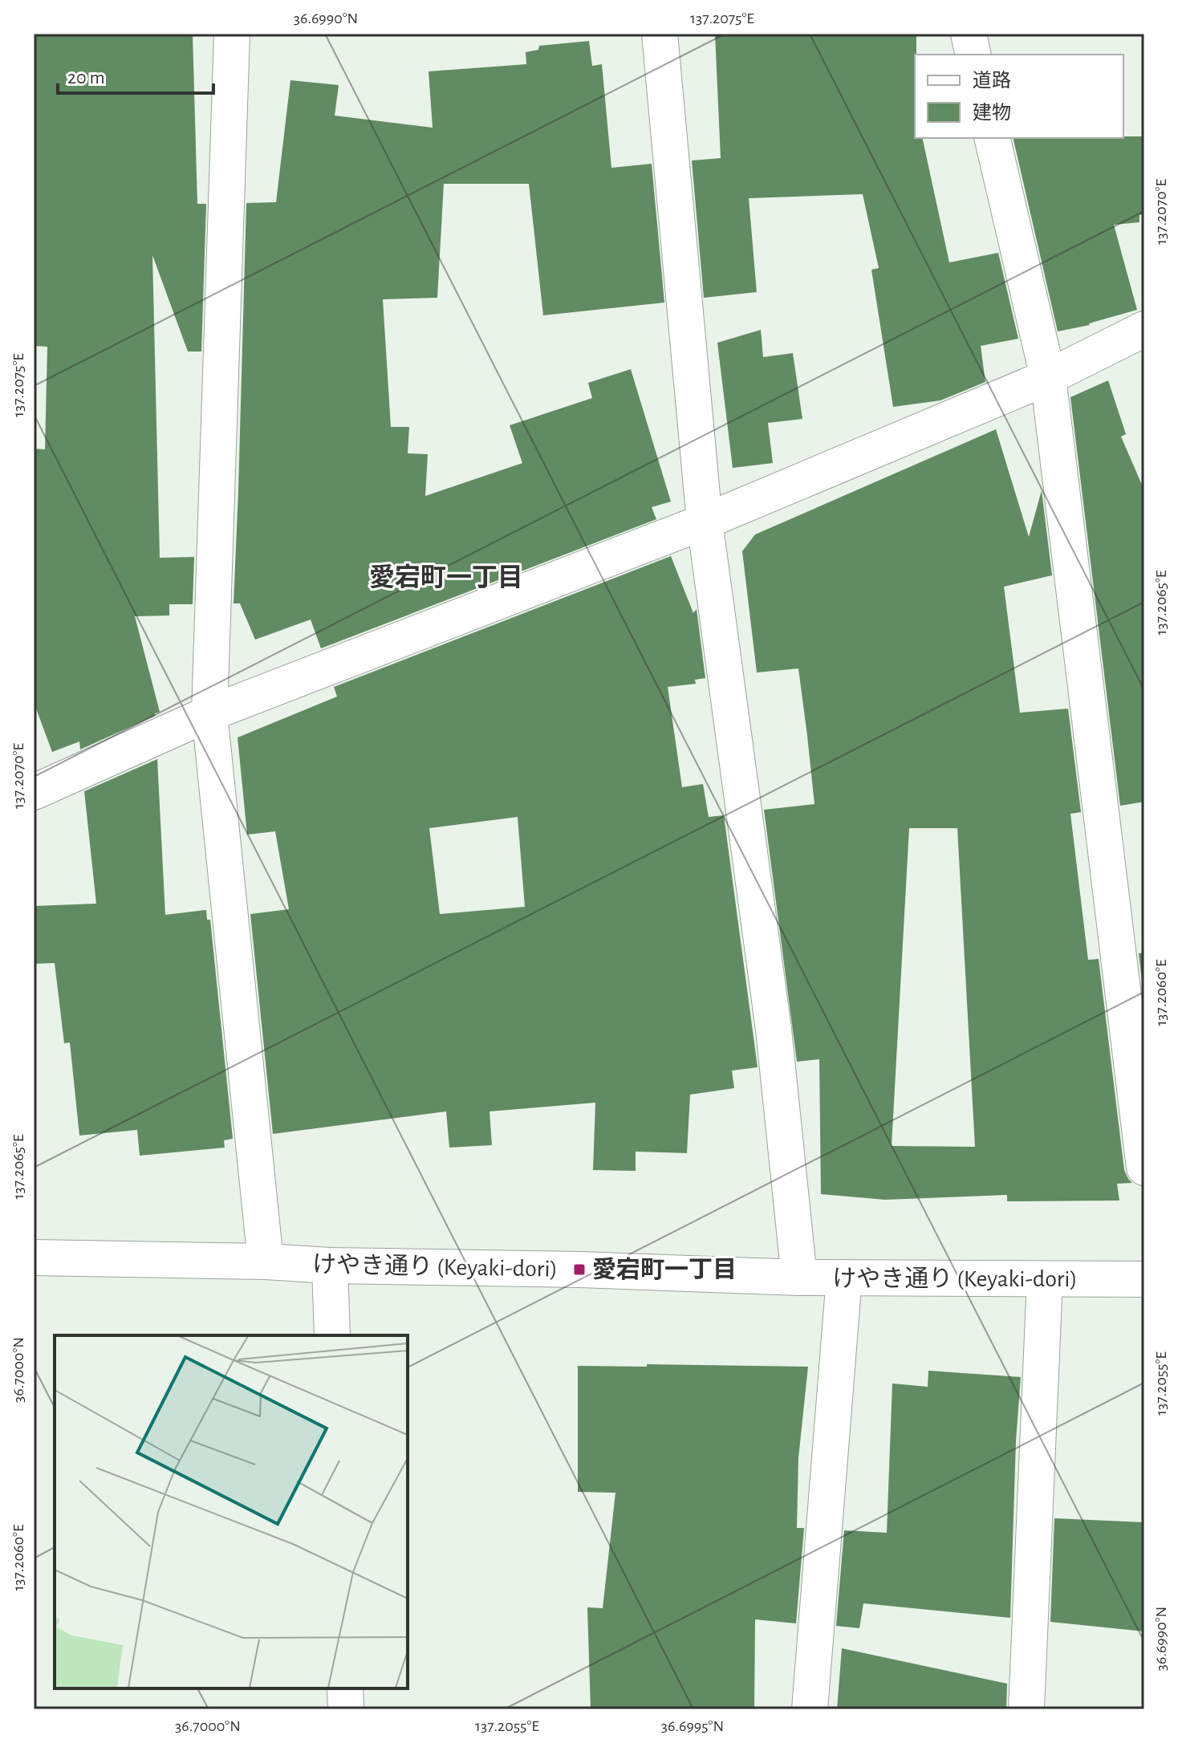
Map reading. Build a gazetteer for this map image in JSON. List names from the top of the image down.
{
  "streets": {
    "street": ["けやき通り (Keyaki-dori)"]
  },
  "districts": ["愛宕町一丁目"],
  "places": {
    "transit": ["愛宕町一丁目"]
  },
  "legend": ["道路", "建物"],
  "scale_bar": "20 m",
  "coordinates": [
    "36.6990°N",
    "137.2075°E",
    "137.2070°E",
    "137.2065°E",
    "137.2060°E",
    "36.7000°N",
    "137.2055°E",
    "36.6995°N"
  ]
}
